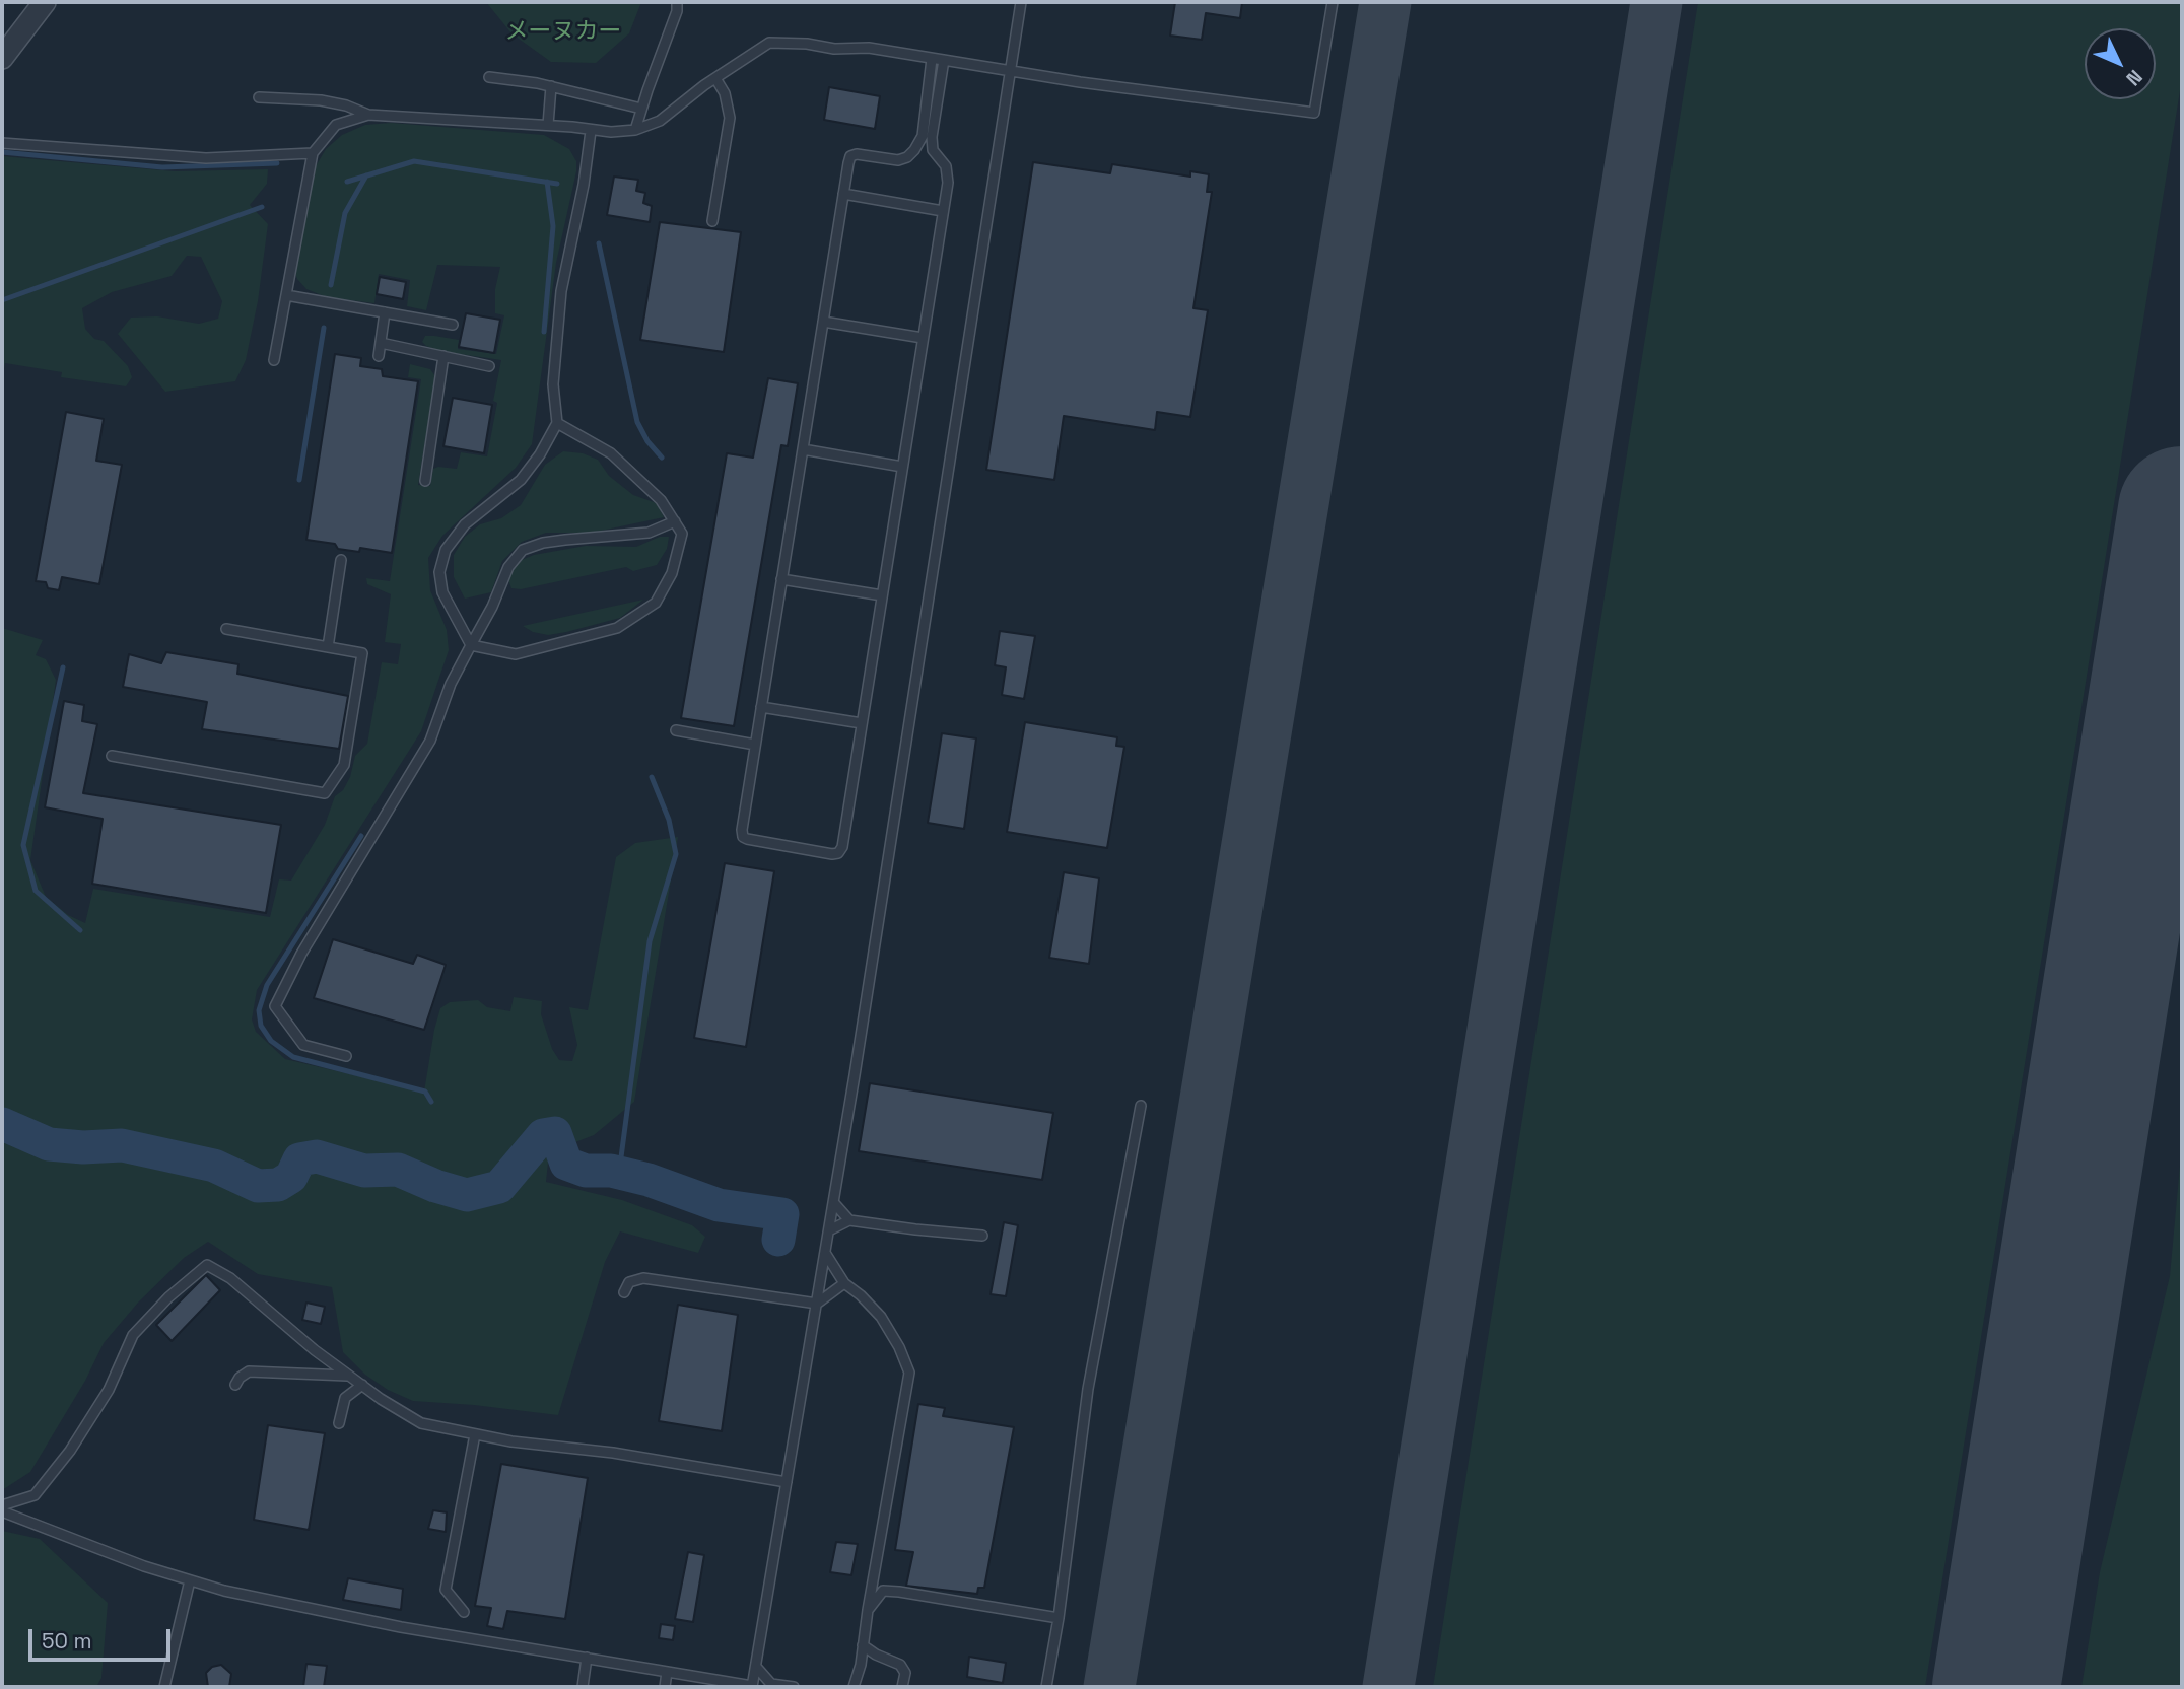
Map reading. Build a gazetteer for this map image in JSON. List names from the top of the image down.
{
  "parks": ["メーヌカー"],
  "scale_bar": "50 m",
  "north": "bottom right"
}
